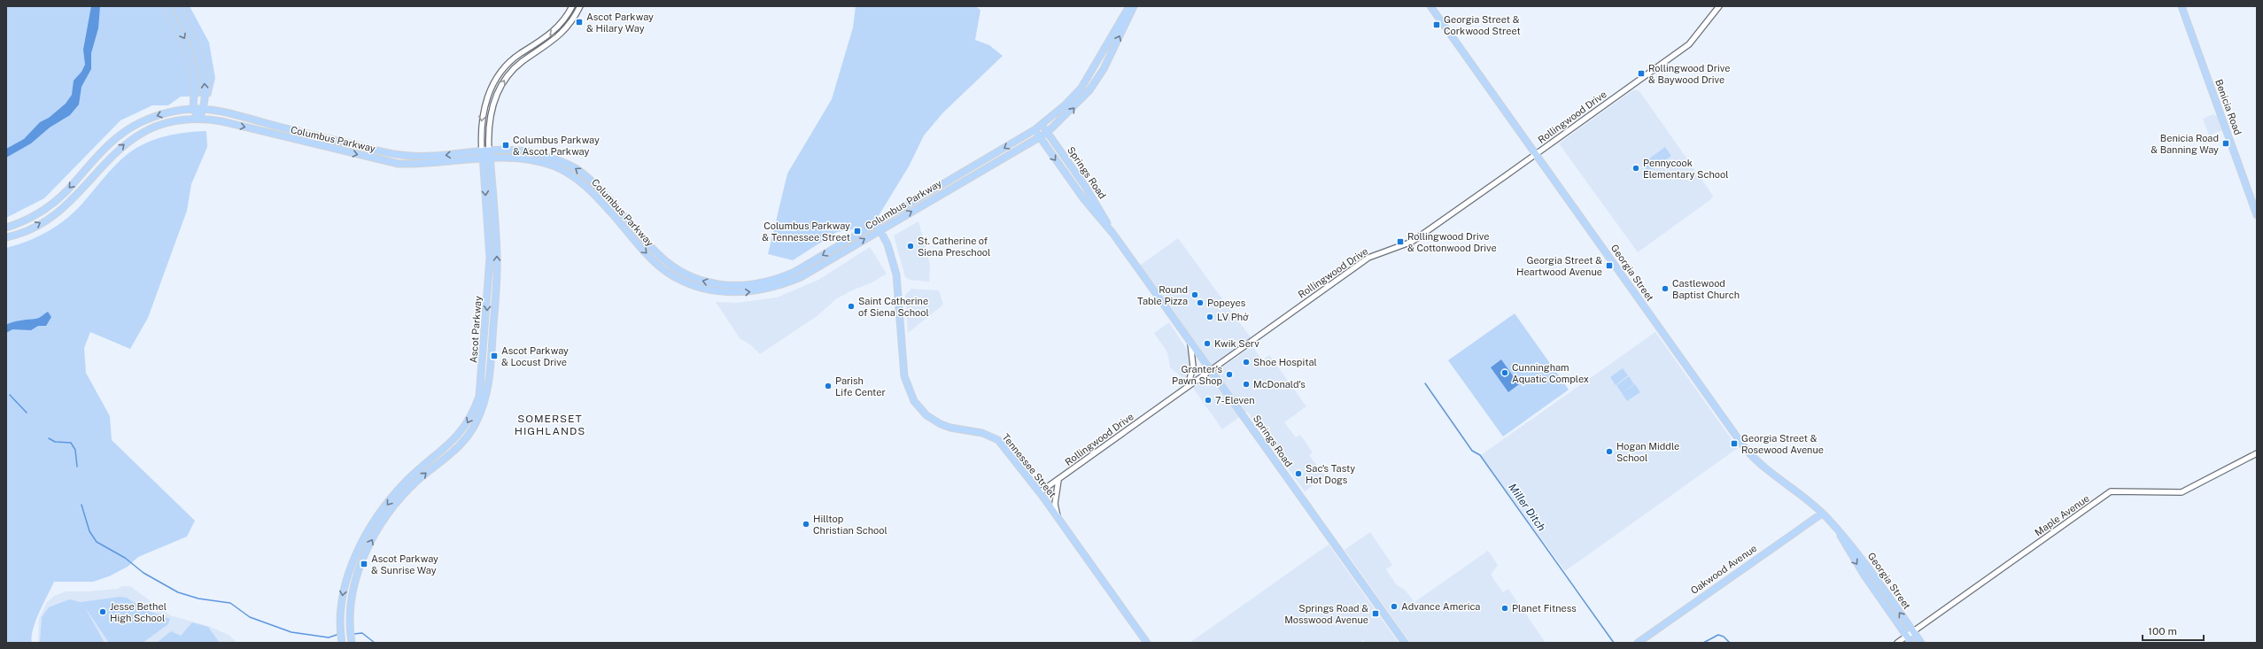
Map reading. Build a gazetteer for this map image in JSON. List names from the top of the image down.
{
  "streets": {
    "main road": [
      "Benicia Road",
      "Columbus Parkway",
      "Springs Road",
      "Georgia Street",
      "Ascot Parkway",
      "Tennessee Street",
      "Oakwood Avenue"
    ],
    "street": ["Rollingwood Drive", "Maple Avenue"]
  },
  "crossings": [
    ["Rollingwood Drive", "Springs Road"],
    ["Rollingwood Drive", "Georgia Street"],
    ["Rollingwood Drive", "Tennessee Street"],
    ["Columbus Parkway", "Springs Road"],
    ["Columbus Parkway", "Ascot Parkway"],
    ["Columbus Parkway", "Tennessee Street"],
    ["Georgia Street", "Maple Avenue"],
    ["Georgia Street", "Oakwood Avenue"]
  ],
  "districts": ["SOMERSET HIGHLANDS"],
  "water": ["Miller Ditch"],
  "places": {
    "transit": [
      "Ascot Parkway & Hilary Way",
      "Georgia Street & Corkwood Street",
      "Rollingwood Drive & Baywood Drive",
      "Benicia Road & Banning Way",
      "Columbus Parkway & Ascot Parkway",
      "Columbus Parkway & Tennessee Street",
      "Rollingwood Drive & Cottonwood Drive",
      "Georgia Street & Heartwood Avenue",
      "Ascot Parkway & Locust Drive",
      "Georgia Street & Rosewood Avenue",
      "Ascot Parkway & Sunrise Way",
      "Springs Road & Mosswood Avenue"
    ],
    "other": [
      "Pennycook Elementary School",
      "St. Catherine of Siena Preschool",
      "Castlewood Baptist Church",
      "Round Table Pizza",
      "Popeyes",
      "Saint Catherine of Siena School",
      "LV Phở",
      "Kwik Serv",
      "Shoe Hospital",
      "Cunningham Aquatic Complex",
      "Granter's Pawn Shop",
      "McDonald's",
      "Parish Life Center",
      "7-Eleven",
      "Hogan Middle School",
      "Sac's Tasty Hot Dogs",
      "Hilltop Christian School",
      "Advance America",
      "Planet Fitness",
      "Jesse Bethel High School"
    ]
  },
  "scale_bar": "100 m"
}
